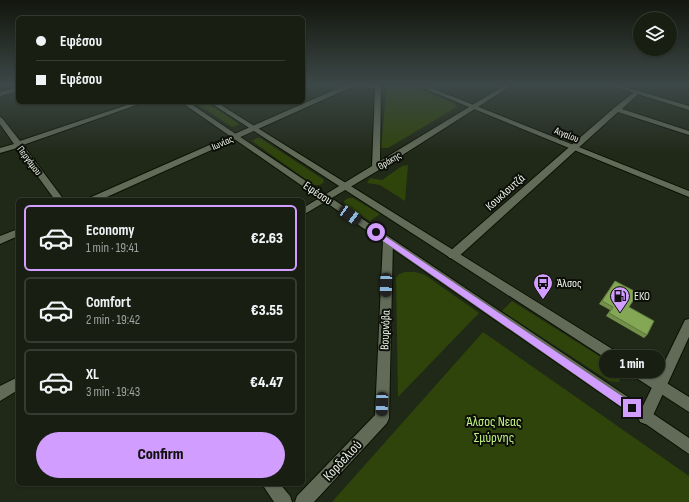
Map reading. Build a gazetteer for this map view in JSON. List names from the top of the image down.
{
  "streets": {
    "street": [
      "Αιγαίου",
      "Ιωνίας",
      "Περγάμου",
      "Θράκης",
      "Κουκλουτζά",
      "Εφέσου",
      "Βουρνόβα",
      "Κορδελιού"
    ]
  },
  "crossings": [
    ["Αιγαίου", "Θράκης"],
    ["Αιγαίου", "Κουκλουτζά"],
    ["Ιωνίας", "Εφέσου"],
    ["Θράκης", "Εφέσου"],
    ["Κουκλουτζά", "Εφέσου"],
    ["Εφέσου", "Βουρνόβα"],
    ["Βουρνόβα", "Κορδελιού"]
  ],
  "parks": ["Άλσος Νεας Σμύρνης"],
  "places": {
    "bus stop": ["Άλσος"],
    "fuel station": ["ΕΚΟ"]
  },
  "page": {
    "banner": ["Εφέσου", "Εφέσου"],
    "list": [
      {
        "name": "Economy",
        "note": "1 min · 19:41",
        "value": "€2.63"
      },
      {
        "name": "Comfort",
        "note": "2 min · 19:42",
        "value": "€3.55"
      },
      {
        "name": "XL",
        "note": "3 min · 19:43",
        "value": "€4.47"
      }
    ],
    "bubble": "1 min",
    "buttons": "Confirm"
  }
}
